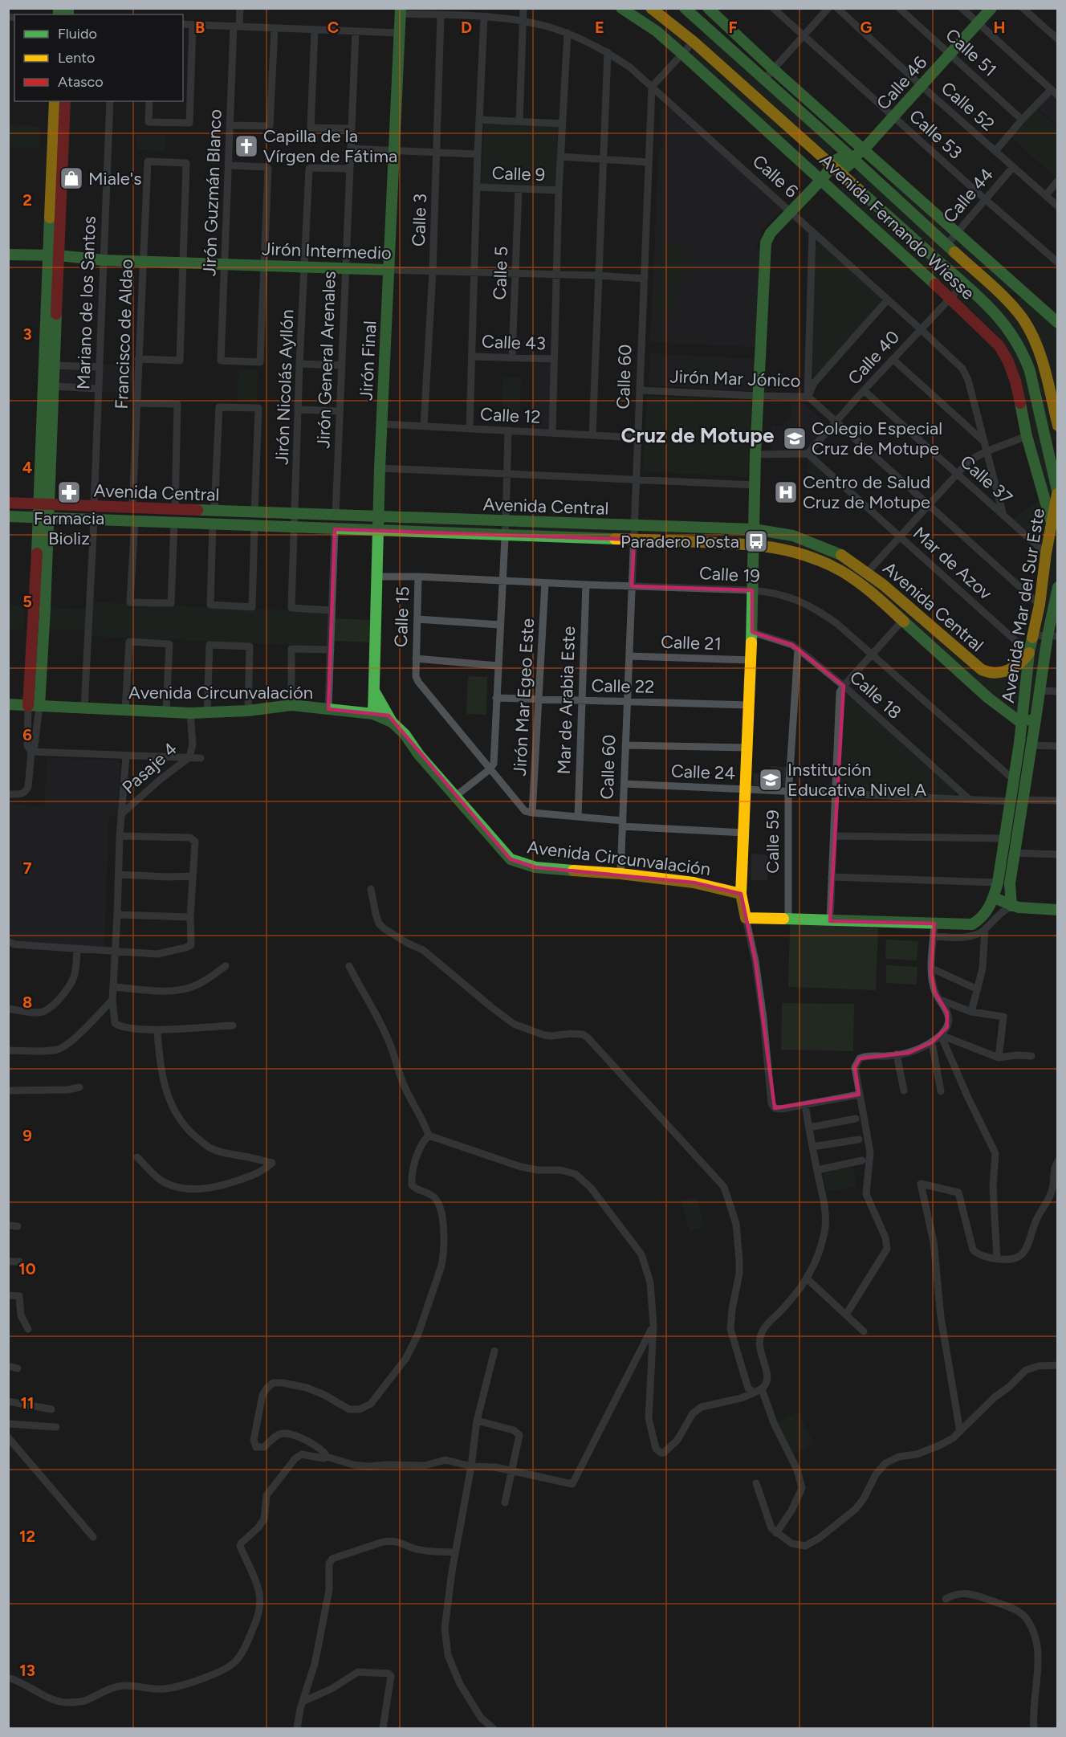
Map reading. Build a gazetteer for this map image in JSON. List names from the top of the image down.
{
  "streets": {
    "main road": [
      "Calle 46",
      "Avenida Fernando Wiesse",
      "Jirón Intermedio",
      "Jirón Final",
      "Avenida Central",
      "Avenida Mar del Sur Este",
      "Avenida Circunvalación"
    ],
    "street": [
      "Calle 51",
      "Calle 52",
      "Calle 53",
      "Calle 9",
      "Calle 6",
      "Jirón Guzmán Blanco",
      "Calle 44",
      "Calle 3",
      "Calle 5",
      "Mariano de los Santos",
      "Francisco de Aldao",
      "Calle 43",
      "Calle 40",
      "Jirón General Arenales",
      "Calle 60",
      "Jirón Mar Jónico",
      "Jirón Nicolás Ayllón",
      "Calle 12",
      "Calle 37",
      "Mar de Azov",
      "Calle 19",
      "Calle 15",
      "Calle 21",
      "Calle 22",
      "Calle 18",
      "Jirón Mar Egeo Este",
      "Mar de Arabia Este",
      "Pasaje 4",
      "Calle 24",
      "Calle 59"
    ]
  },
  "crossings": [
    ["Calle 51", "Calle 46"],
    ["Calle 46", "Calle 52"],
    ["Calle 46", "Calle 53"],
    ["Calle 46", "Avenida Fernando Wiesse"],
    ["Calle 52", "Calle 44"],
    ["Calle 53", "Calle 44"],
    ["Calle 9", "Calle 5"],
    ["Calle 6", "Calle 3"],
    ["Calle 6", "Calle 40"],
    ["Calle 6", "Jirón Final"],
    ["Calle 6", "Calle 60"],
    ["Calle 6", "Calle 37"],
    ["Jirón Guzmán Blanco", "Jirón Intermedio"],
    ["Calle 44", "Avenida Fernando Wiesse"],
    ["Calle 3", "Jirón Intermedio"],
    ["Calle 3", "Calle 12"],
    ["Avenida Fernando Wiesse", "Calle 40"],
    ["Avenida Fernando Wiesse", "Avenida Mar del Sur Este"],
    ["Jirón Intermedio", "Calle 5"],
    ["Jirón Intermedio", "Mariano de los Santos"],
    ["Jirón Intermedio", "Francisco de Aldao"],
    ["Jirón Intermedio", "Jirón General Arenales"],
    ["Jirón Intermedio", "Jirón Final"],
    ["Jirón Intermedio", "Calle 60"],
    ["Jirón Intermedio", "Jirón Nicolás Ayllón"],
    ["Calle 5", "Calle 43"],
    ["Mariano de los Santos", "Avenida Central"],
    ["Francisco de Aldao", "Avenida Central"],
    ["Calle 40", "Jirón Mar Jónico"],
    ["Calle 40", "Calle 37"],
    ["Calle 40", "Mar de Azov"],
    ["Jirón General Arenales", "Jirón Nicolás Ayllón"],
    ["Jirón General Arenales", "Avenida Central"],
    ["Jirón Final", "Calle 12"],
    ["Jirón Final", "Avenida Central"],
    ["Jirón Final", "Calle 19"],
    ["Jirón Final", "Avenida Circunvalación"],
    ["Calle 60", "Jirón Mar Jónico"],
    ["Calle 60", "Calle 12"],
    ["Calle 60", "Avenida Central"],
    ["Calle 60", "Calle 19"],
    ["Calle 60", "Calle 21"],
    ["Calle 60", "Calle 22"],
    ["Calle 60", "Avenida Circunvalación"],
    ["Calle 60", "Calle 24"],
    ["Jirón Mar Jónico", "Avenida Mar del Sur Este"],
    ["Jirón Nicolás Ayllón", "Avenida Central"],
    ["Calle 37", "Avenida Mar del Sur Este"],
    ["Avenida Central", "Mar de Azov"],
    ["Avenida Central", "Avenida Mar del Sur Este"],
    ["Mar de Azov", "Avenida Mar del Sur Este"],
    ["Calle 19", "Avenida Mar del Sur Este"],
    ["Calle 19", "Calle 15"],
    ["Calle 19", "Jirón Mar Egeo Este"],
    ["Calle 19", "Mar de Arabia Este"],
    ["Avenida Mar del Sur Este", "Calle 24"],
    ["Calle 15", "Jirón Mar Egeo Este"],
    ["Calle 22", "Jirón Mar Egeo Este"],
    ["Calle 22", "Mar de Arabia Este"],
    ["Avenida Circunvalación", "Pasaje 4"],
    ["Calle 18", "Calle 24"],
    ["Calle 18", "Calle 59"],
    ["Calle 24", "Calle 59"]
  ],
  "districts": ["Cruz de Motupe"],
  "places": {
    "church": ["Capilla de la Vírgen de Fátima"],
    "shop": ["Miale's"],
    "school or university": ["Colegio Especial Cruz de Motupe", "Institución Educativa Nivel A"],
    "pharmacy": ["Farmacia Bioliz"],
    "hospital": ["Centro de Salud Cruz de Motupe"],
    "bus stop": ["Paradero Posta"]
  },
  "legend": ["Fluido", "Lento", "Atasco"],
  "grid": {
    "columns": [
      "B",
      "C",
      "D",
      "E",
      "F",
      "G",
      "H"
    ],
    "rows": [
      "2",
      "3",
      "4",
      "5",
      "6",
      "7",
      "8",
      "9",
      "10",
      "11",
      "12",
      "13"
    ]
  }
}
